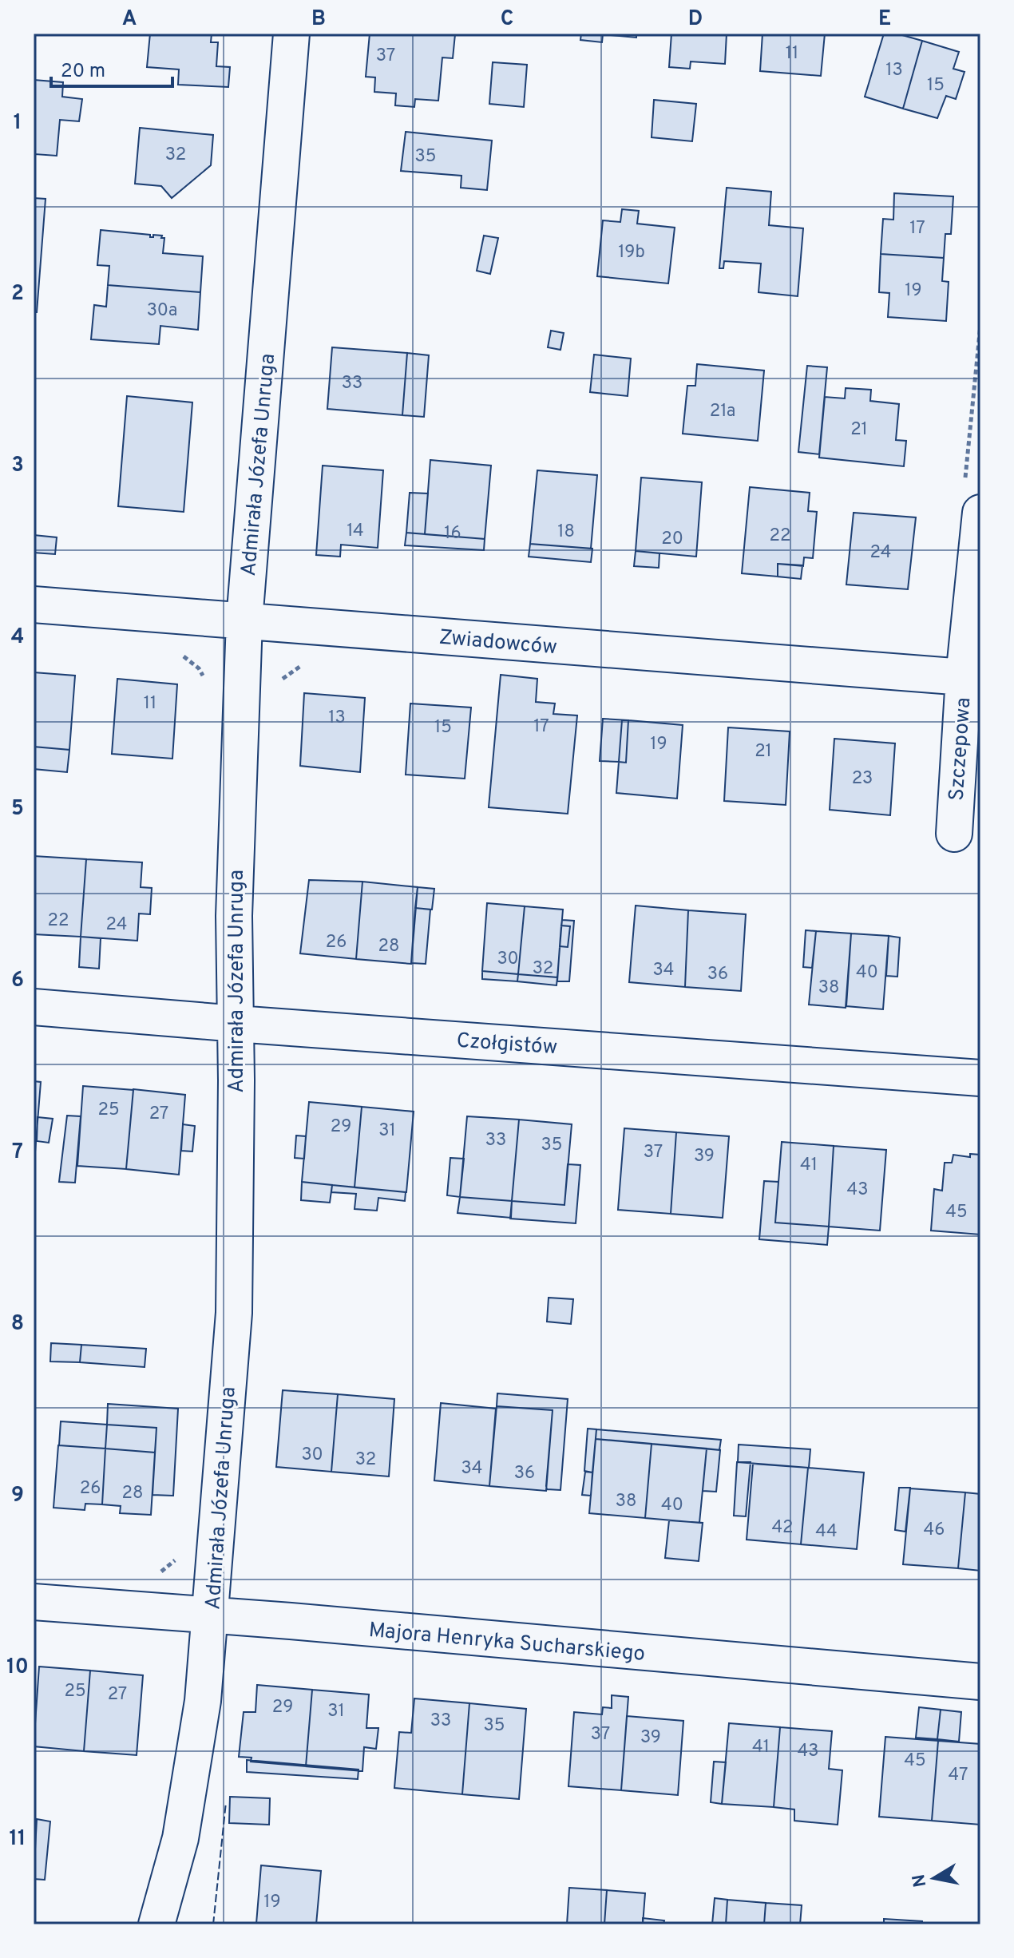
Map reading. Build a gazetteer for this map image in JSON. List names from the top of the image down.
{
  "streets": {
    "street": [
      "Admirała Józefa Unruga",
      "Zwiadowców",
      "Szczepowa",
      "Czołgistów",
      "Majora Henryka Sucharskiego"
    ]
  },
  "crossings": [
    ["Admirała Józefa Unruga", "Zwiadowców"],
    ["Admirała Józefa Unruga", "Czołgistów"],
    ["Admirała Józefa Unruga", "Majora Henryka Sucharskiego"],
    ["Zwiadowców", "Szczepowa"]
  ],
  "house_numbers": [
    "11",
    "37",
    "13",
    "15",
    "32",
    "35",
    "17",
    "19b",
    "19",
    "30a",
    "33",
    "21a",
    "21",
    "14",
    "18",
    "16",
    "22",
    "20",
    "24",
    "11",
    "13",
    "17",
    "15",
    "19",
    "21",
    "23",
    "22",
    "24",
    "26",
    "28",
    "30",
    "32",
    "34",
    "40",
    "36",
    "38",
    "25",
    "27",
    "29",
    "31",
    "33",
    "35",
    "37",
    "39",
    "41",
    "43",
    "45",
    "30",
    "32",
    "34",
    "36",
    "26",
    "28",
    "38",
    "40",
    "42",
    "46",
    "44",
    "25",
    "27",
    "29",
    "31",
    "33",
    "35",
    "37",
    "39",
    "41",
    "43",
    "45",
    "47",
    "19"
  ],
  "scale_bar": "20 m",
  "north": "left",
  "grid": {
    "columns": [
      "A",
      "B",
      "C",
      "D",
      "E"
    ],
    "rows": [
      "1",
      "2",
      "3",
      "4",
      "5",
      "6",
      "7",
      "8",
      "9",
      "10",
      "11"
    ]
  }
}
